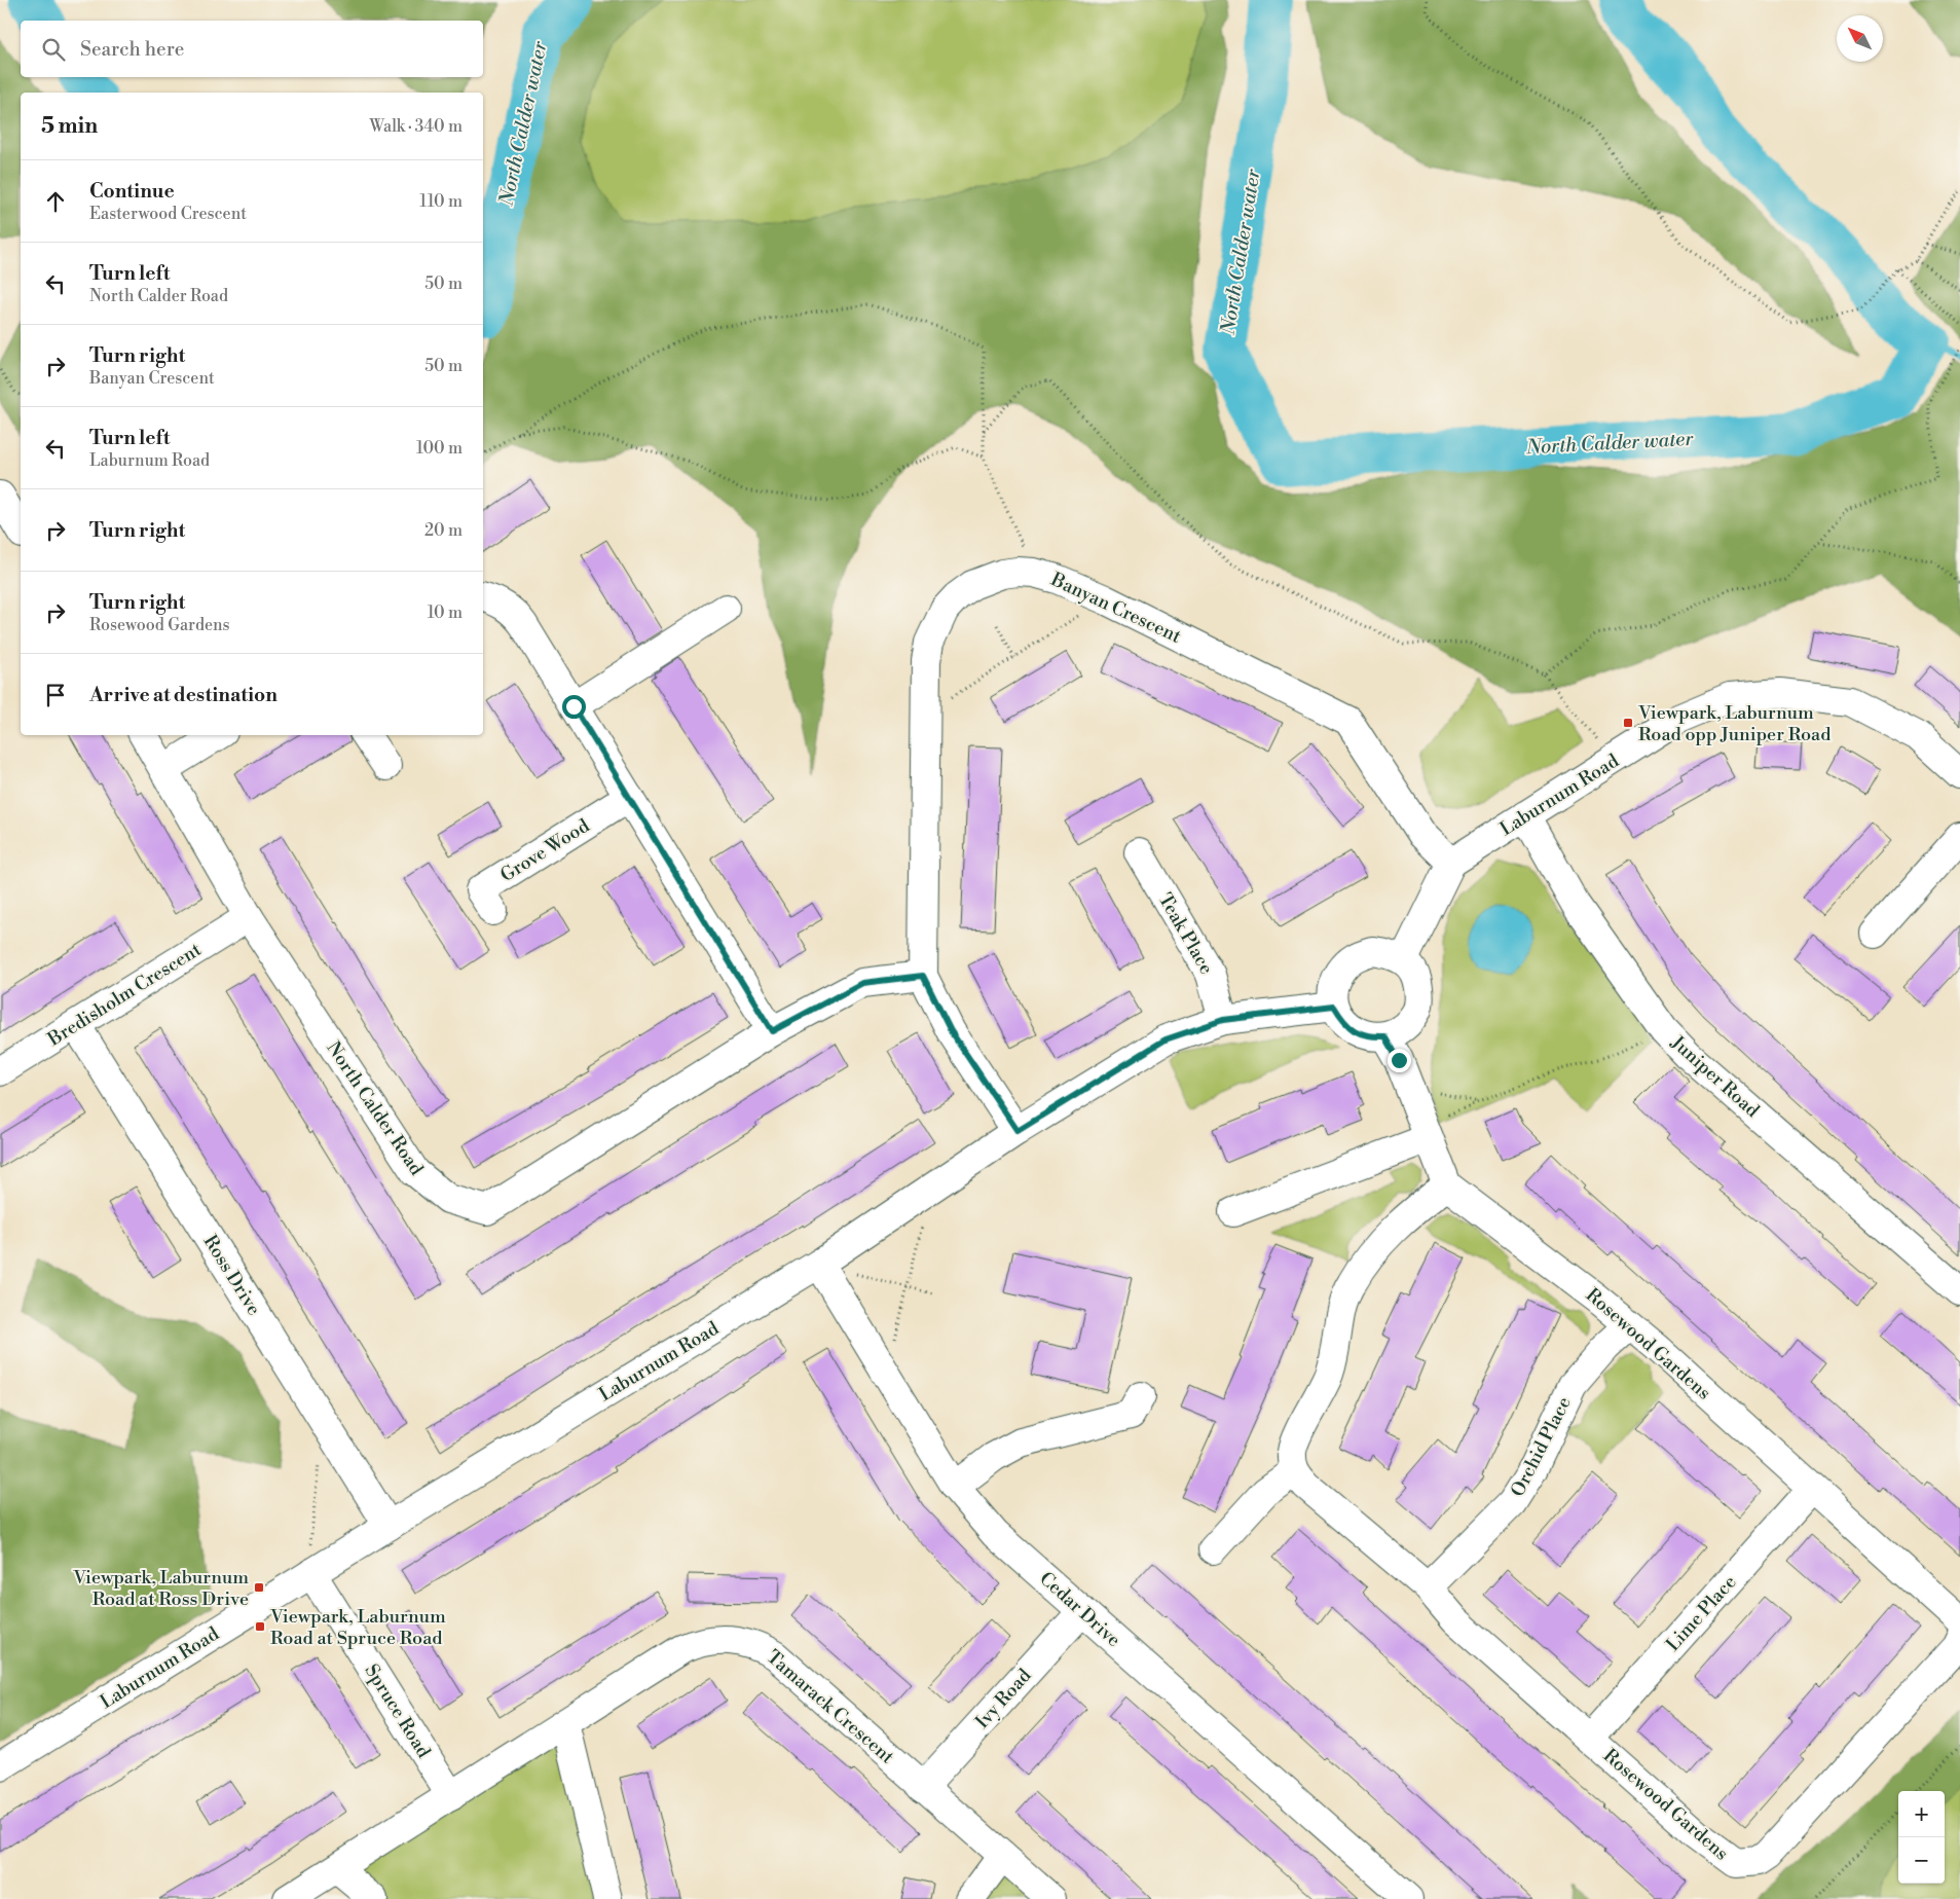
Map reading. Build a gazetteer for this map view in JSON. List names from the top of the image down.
{
  "streets": {
    "street": [
      "Banyan Crescent",
      "Laburnum Road",
      "Grove Wood",
      "Teak Place",
      "Bredisholm Crescent",
      "Juniper Road",
      "North Calder Road",
      "Ross Drive",
      "Rosewood Gardens",
      "Orchid Place",
      "Cedar Drive",
      "Lime Place",
      "Ivy Road",
      "Tamarack Crescent",
      "Spruce Road"
    ]
  },
  "crossings": [
    ["Banyan Crescent", "Laburnum Road"],
    ["Banyan Crescent", "North Calder Road"],
    ["Laburnum Road", "Teak Place"],
    ["Laburnum Road", "Juniper Road"],
    ["Laburnum Road", "Ross Drive"],
    ["Laburnum Road", "Cedar Drive"],
    ["Laburnum Road", "Spruce Road"],
    ["Bredisholm Crescent", "North Calder Road"],
    ["Bredisholm Crescent", "Ross Drive"],
    ["Rosewood Gardens", "Orchid Place"],
    ["Rosewood Gardens", "Lime Place"],
    ["Cedar Drive", "Ivy Road"],
    ["Ivy Road", "Tamarack Crescent"],
    ["Tamarack Crescent", "Spruce Road"]
  ],
  "water": ["North Calder water"],
  "places": {
    "transit": ["Viewpark, Laburnum Road opp Juniper Road", "Viewpark, Laburnum Road at Ross Drive", "Viewpark, Laburnum Road at Spruce Road"]
  },
  "north": "top left",
  "page": {
    "search": "Search here",
    "heading": ["5 min", "Walk · 340 m"],
    "list": [
      ["Continue", "Easterwood Crescent", "110 m"],
      ["Turn left", "North Calder Road", "50 m"],
      ["Turn right", "Banyan Crescent", "50 m"],
      ["Turn left", "Laburnum Road", "100 m"],
      ["Turn right", "20 m"],
      ["Turn right", "Rosewood Gardens", "10 m"],
      "Arrive at destination"
    ],
    "map_buttons": ["+", "−"]
  }
}
